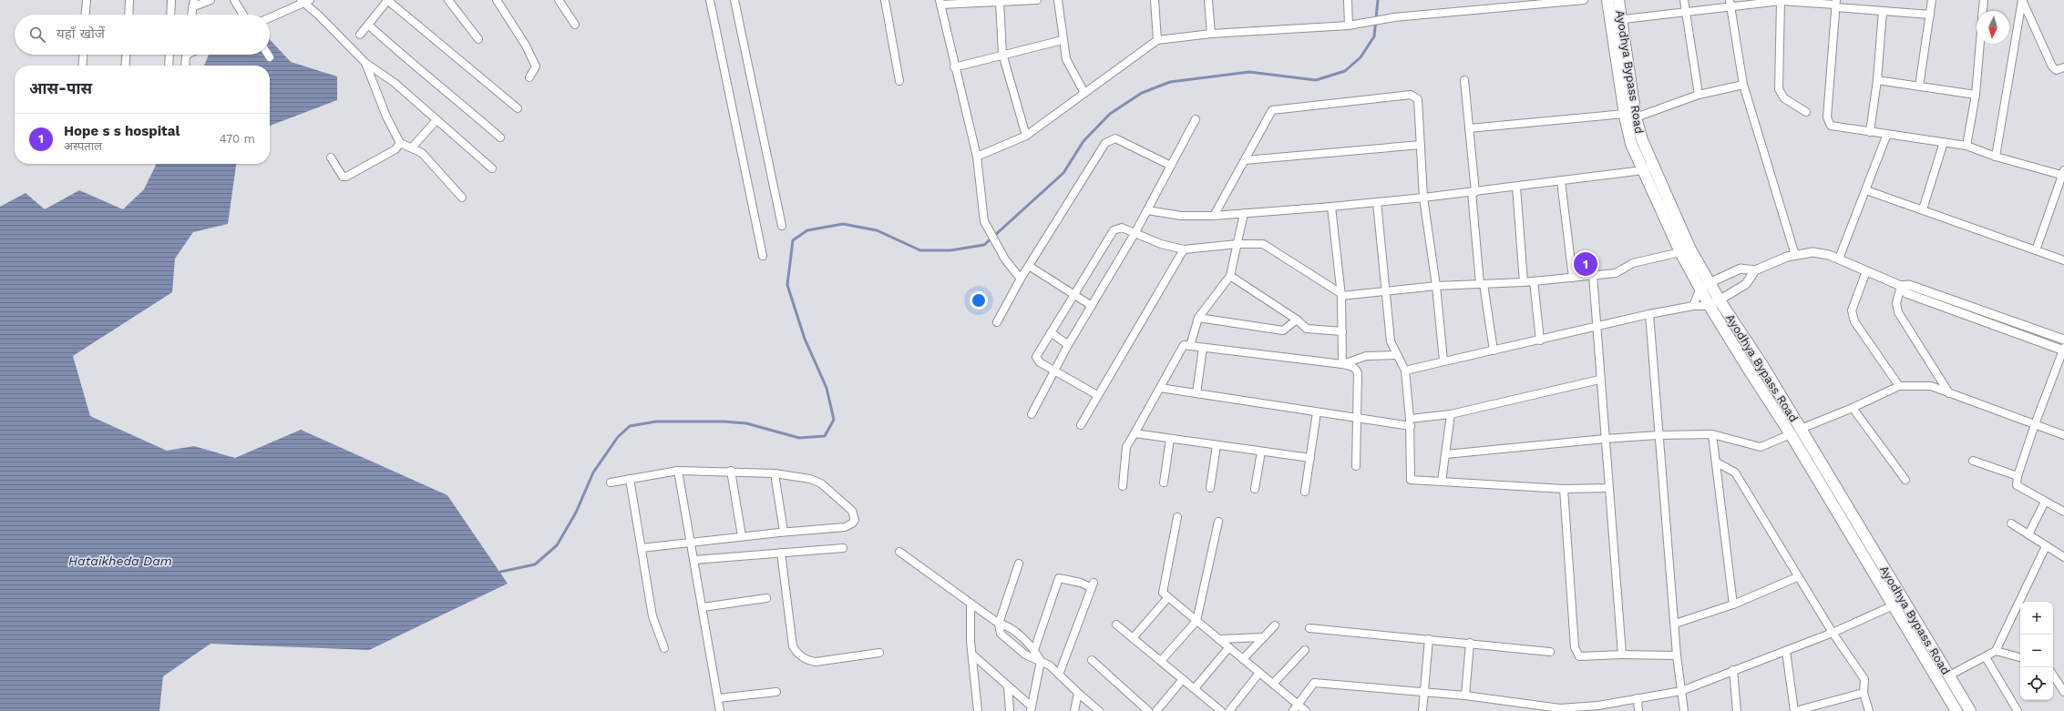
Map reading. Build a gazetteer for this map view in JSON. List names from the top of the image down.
{
  "streets": {
    "main road": ["Ayodhya Bypass Road"]
  },
  "water": ["Hataikheda Dam"],
  "north": "bottom",
  "page": {
    "search": "यहाँ खोजें",
    "heading": "आस-पास",
    "list": [
      {
        "mark": "1",
        "name": "Hope s s hospital",
        "note": "अस्पताल",
        "value": "470 m"
      }
    ],
    "pins": "1",
    "map_buttons": ["+", "−"]
  }
}
